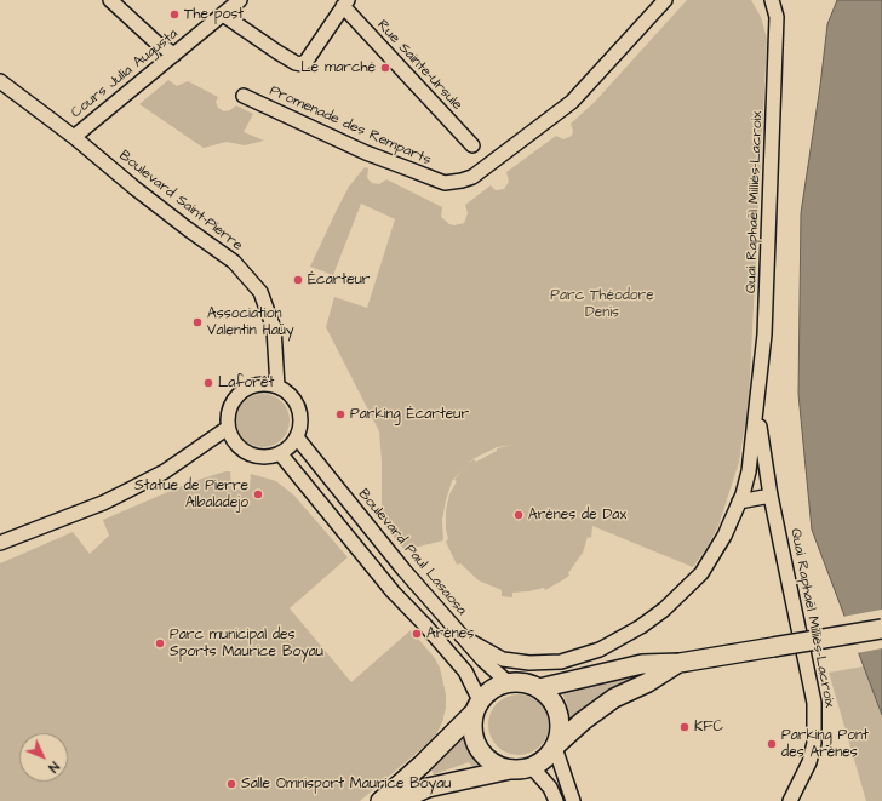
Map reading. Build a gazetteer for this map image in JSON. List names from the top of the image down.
{
  "streets": {
    "street": [
      "Rue Sainte-Ursule",
      "Cours Julia Augusta",
      "Promenade des Remparts",
      "Boulevard Saint-Pierre",
      "Quai Raphaël Milliès-Lacroix",
      "Boulevard Paul Lasaosa"
    ]
  },
  "crossings": [
    ["Cours Julia Augusta", "Boulevard Saint-Pierre"],
    ["Boulevard Saint-Pierre", "Boulevard Paul Lasaosa"],
    ["Quai Raphaël Milliès-Lacroix", "Boulevard Paul Lasaosa"]
  ],
  "parks": ["Parc Théodore Denis"],
  "places": [
    "The post",
    "Le marché",
    "Écarteur",
    "Association Valentin Haüy",
    "Laforêt",
    "Parking Écarteur",
    "Statue de Pierre Albaladejo",
    "Arènes de Dax",
    "Arènes",
    "Parc municipal des Sports Maurice Boyau",
    "KFC",
    "Parking Pont des Arènes",
    "Salle Omnisport Maurice Boyau"
  ],
  "north": "bottom right"
}
